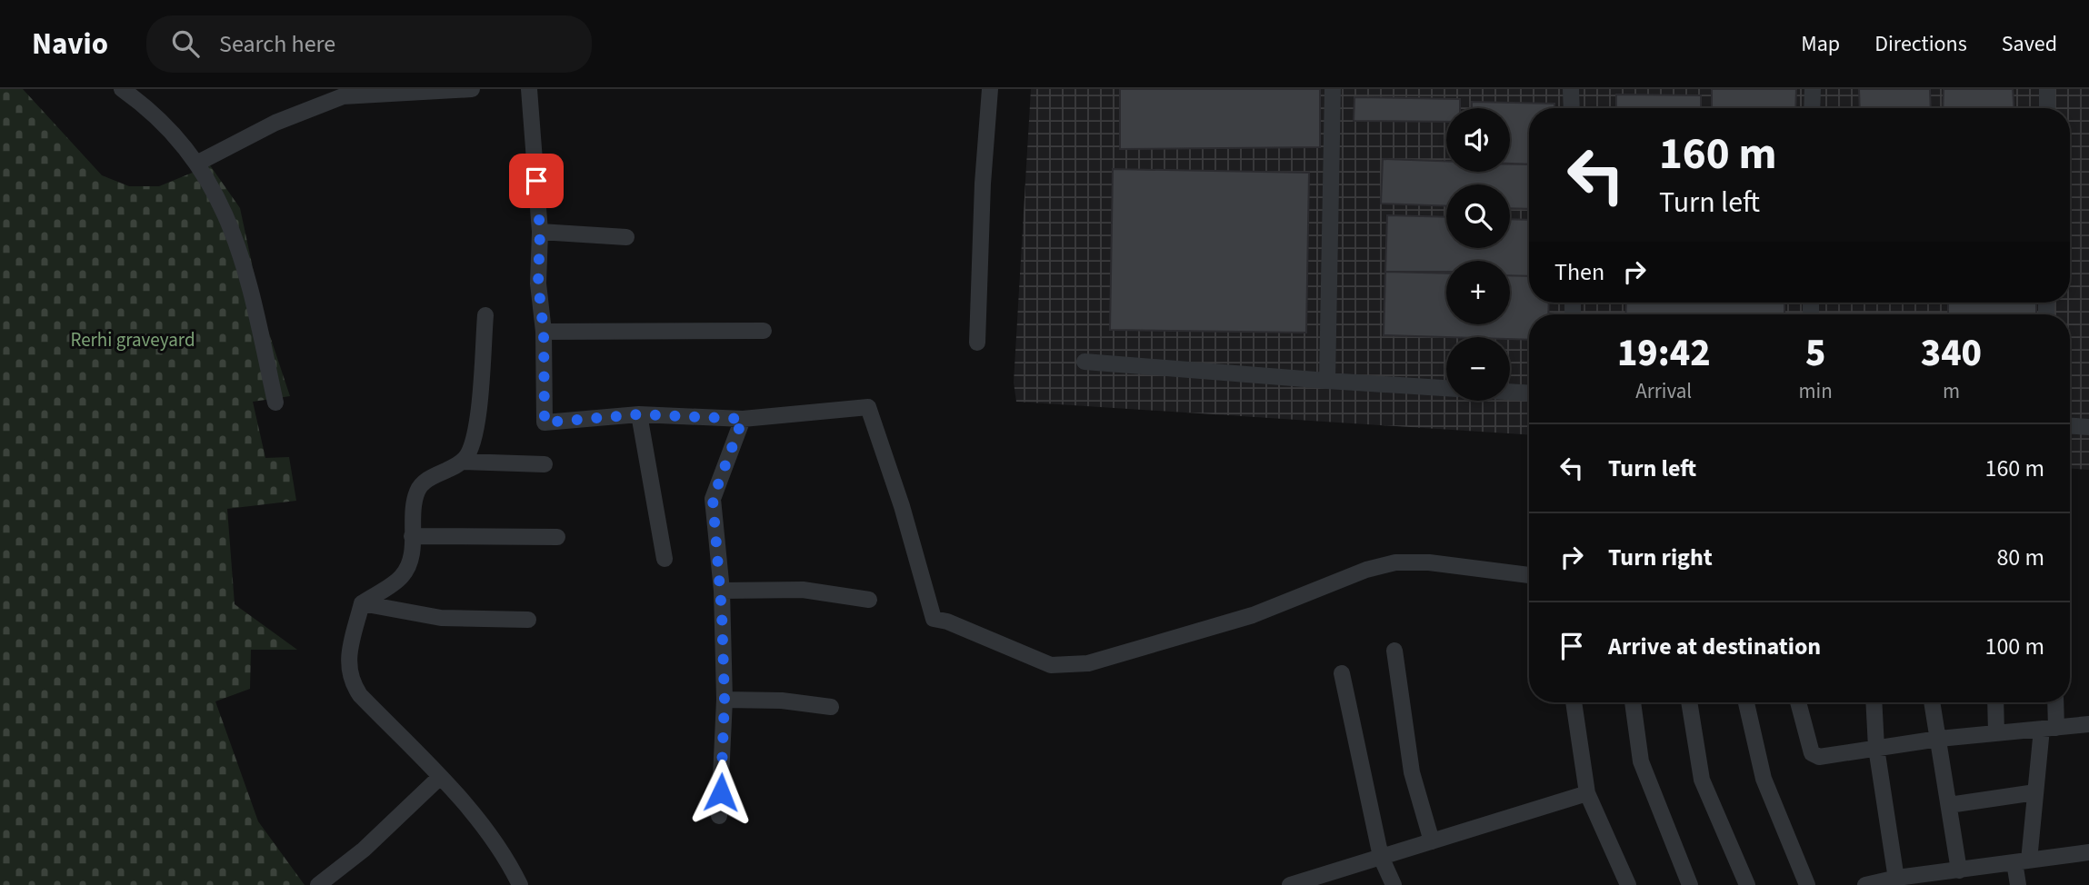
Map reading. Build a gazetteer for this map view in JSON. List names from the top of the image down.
{
  "parks": ["Rerhi graveyard"],
  "page": {
    "header": "Navio",
    "search": "Search here",
    "nav": ["Map", "Directions", "Saved"],
    "map_buttons": ["+", "−"],
    "turn": ["160 m", "Turn left"],
    "then": "Then",
    "eta": [
      "19:42",
      "Arrival",
      "5",
      "min",
      "340",
      "m"
    ],
    "list": [
      {
        "name": "Turn left",
        "value": "160 m"
      },
      {
        "name": "Turn right",
        "value": "80 m"
      },
      {
        "name": "Arrive at destination",
        "value": "100 m"
      }
    ]
  }
}
